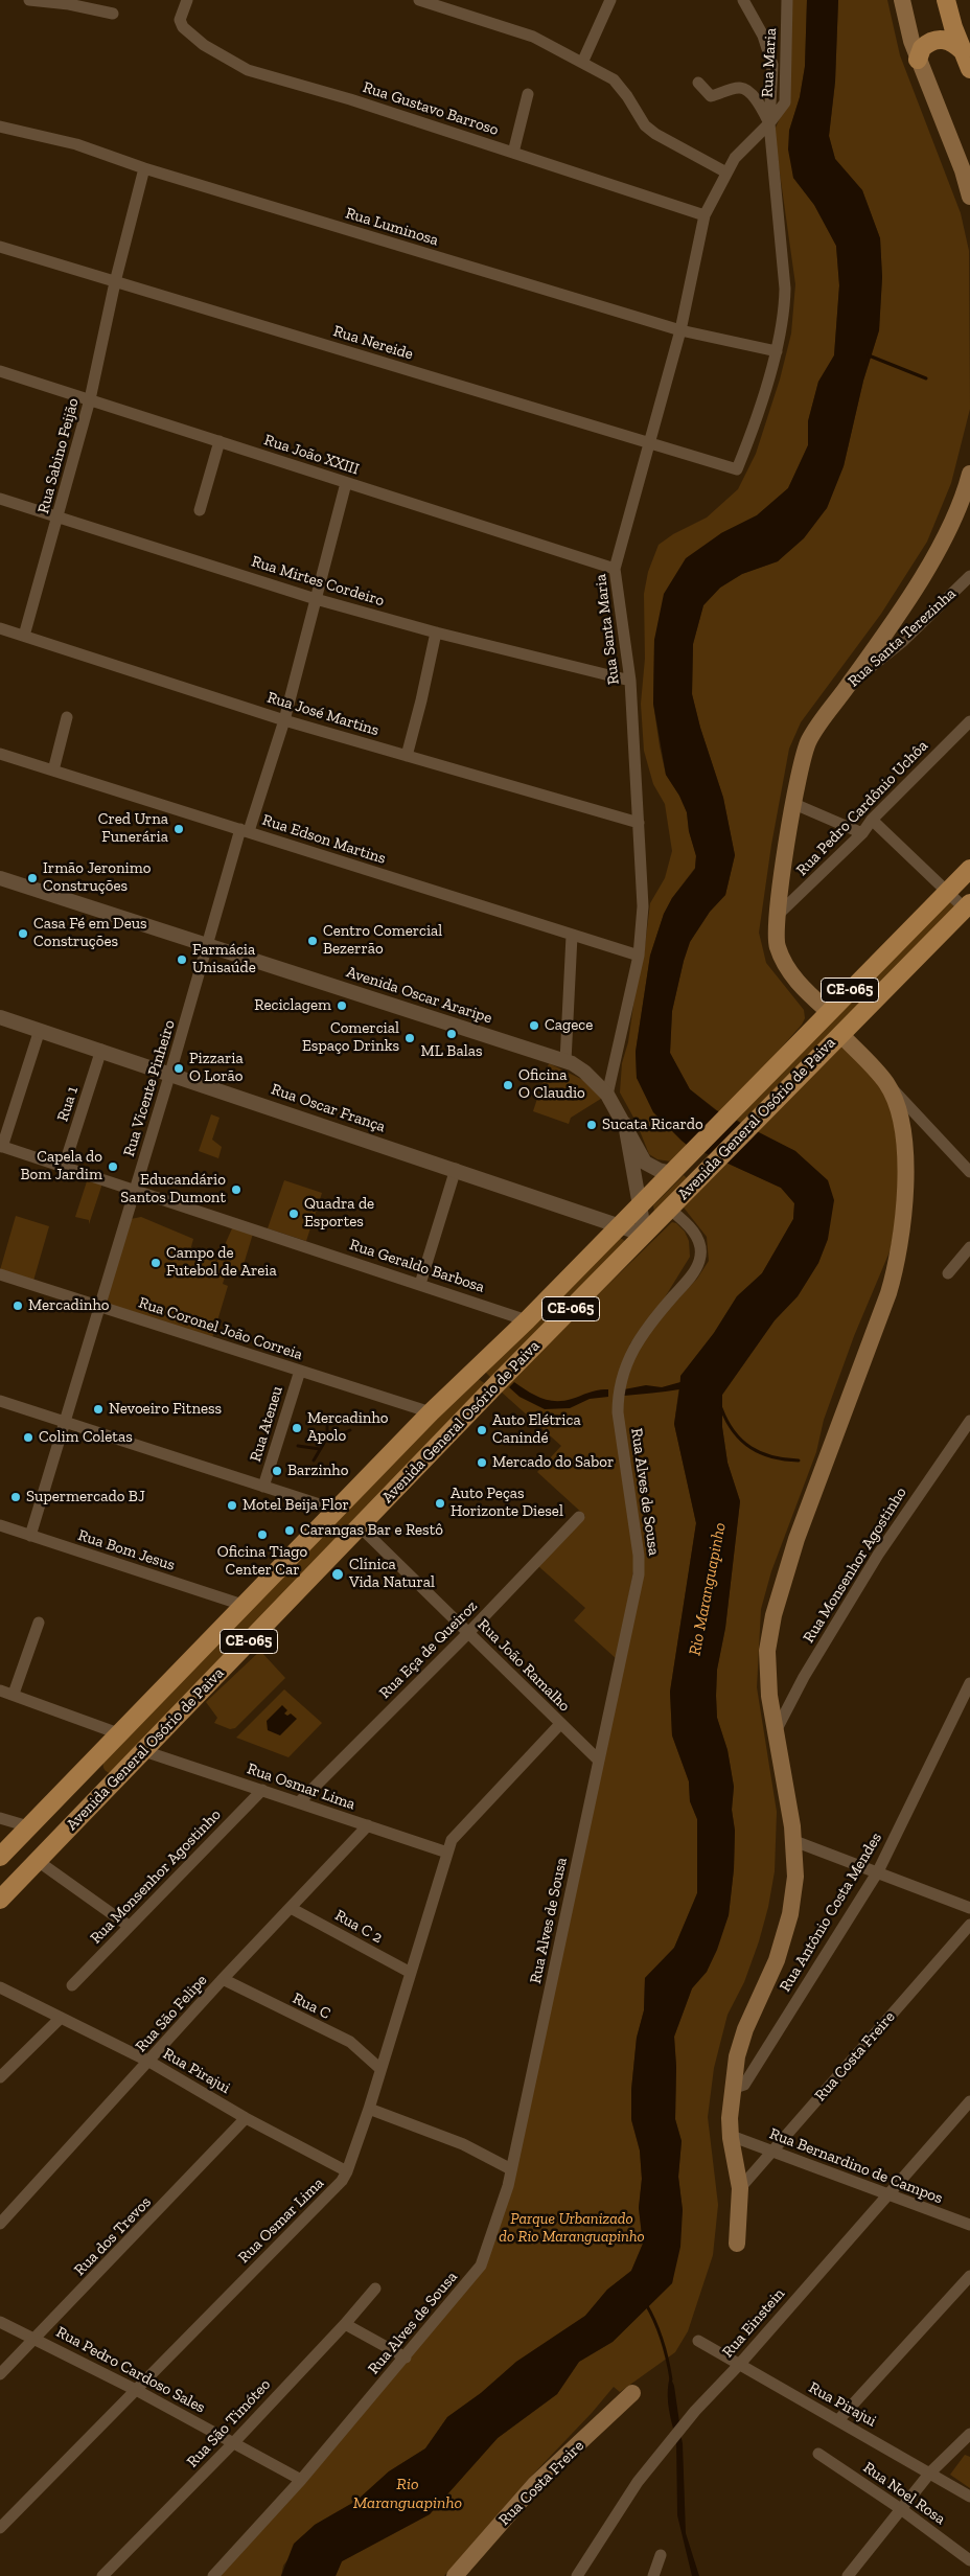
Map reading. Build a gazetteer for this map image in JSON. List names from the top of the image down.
{
  "streets": {
    "main road": [
      "Rua Santa Terezinha",
      "CE-065",
      "Avenida General Osório de Paiva",
      "Rua Costa Freire"
    ],
    "street": [
      "Rua Maria",
      "Rua Gustavo Barroso",
      "Rua Luminosa",
      "Rua Nereide",
      "Rua João XXIII",
      "Rua Sabino Feijão",
      "Rua Mirtes Cordeiro",
      "Rua Santa Maria",
      "Rua José Martins",
      "Rua Pedro Cardônio Uchôa",
      "Rua Edson Martins",
      "Avenida Oscar Araripe",
      "Rua Vicente Pinheiro",
      "Rua 1",
      "Rua Oscar França",
      "Rua Geraldo Barbosa",
      "Rua Coronel João Correia",
      "Rua Ateneu",
      "Rua Alves de Sousa",
      "Rua Bom Jesus",
      "Rua Monsenhor Agostinho",
      "Rua Eça de Queiroz",
      "Rua João Ramalho",
      "Rua Osmar Lima",
      "Rua Antônio Costa Mendes",
      "Rua C 2",
      "Rua C",
      "Rua São Felipe",
      "Rua Pirajui",
      "Rua Bernardino de Campos",
      "Rua dos Trevos",
      "Rua Einstein",
      "Rua Pedro Cardoso Sales",
      "Rua São Timóteo",
      "Rua Noel Rosa"
    ]
  },
  "crossings": [
    ["Rua Maria", "Rua Santa Maria"],
    ["Rua Gustavo Barroso", "Rua Santa Maria"],
    ["Rua Luminosa", "Rua Nereide"],
    ["Rua Luminosa", "Rua Sabino Feijão"],
    ["Rua Luminosa", "Rua Santa Maria"],
    ["Rua Nereide", "Rua Sabino Feijão"],
    ["Rua Nereide", "Rua Santa Maria"],
    ["Rua João XXIII", "Rua Sabino Feijão"],
    ["Rua João XXIII", "Rua Santa Maria"],
    ["Rua João XXIII", "Rua Vicente Pinheiro"],
    ["Rua Sabino Feijão", "Rua Mirtes Cordeiro"],
    ["Rua Sabino Feijão", "Rua José Martins"],
    ["Rua Mirtes Cordeiro", "Rua Santa Maria"],
    ["Rua Mirtes Cordeiro", "Rua Vicente Pinheiro"],
    ["Rua Santa Maria", "Rua José Martins"],
    ["Rua Santa Maria", "Rua Edson Martins"],
    ["Rua Santa Maria", "Avenida Oscar Araripe"],
    ["Rua Santa Terezinha", "Rua Pedro Cardônio Uchôa"],
    ["Rua Santa Terezinha", "Avenida General Osório de Paiva"],
    ["Rua José Martins", "Rua Vicente Pinheiro"],
    ["Rua Edson Martins", "Rua Vicente Pinheiro"],
    ["Avenida Oscar Araripe", "Rua Vicente Pinheiro"],
    ["Avenida Oscar Araripe", "Rua Oscar França"],
    ["Avenida Oscar Araripe", "Avenida General Osório de Paiva"],
    ["Rua Vicente Pinheiro", "Rua Oscar França"],
    ["Rua Vicente Pinheiro", "Rua Geraldo Barbosa"],
    ["Rua Vicente Pinheiro", "Rua Coronel João Correia"],
    ["Rua Vicente Pinheiro", "Rua Bom Jesus"],
    ["Rua 1", "Rua Oscar França"],
    ["Rua 1", "Rua Geraldo Barbosa"],
    ["Rua Oscar França", "Avenida General Osório de Paiva"],
    ["Avenida General Osório de Paiva", "Rua Geraldo Barbosa"],
    ["Avenida General Osório de Paiva", "Rua Coronel João Correia"],
    ["Avenida General Osório de Paiva", "Rua Alves de Sousa"],
    ["Avenida General Osório de Paiva", "Rua Bom Jesus"],
    ["Avenida General Osório de Paiva", "Rua João Ramalho"],
    ["Avenida General Osório de Paiva", "Rua Osmar Lima"],
    ["Rua Coronel João Correia", "Rua Ateneu"],
    ["Rua Alves de Sousa", "Rua João Ramalho"],
    ["Rua Alves de Sousa", "Rua Pedro Cardoso Sales"],
    ["Rua Monsenhor Agostinho", "Rua Osmar Lima"],
    ["Rua Eça de Queiroz", "Rua João Ramalho"],
    ["Rua Eça de Queiroz", "Rua Osmar Lima"],
    ["Rua João Ramalho", "Rua Osmar Lima"],
    ["Rua Osmar Lima", "Rua C 2"],
    ["Rua Osmar Lima", "Rua C"],
    ["Rua Osmar Lima", "Rua São Felipe"],
    ["Rua Osmar Lima", "Rua Pirajui"],
    ["Rua Osmar Lima", "Rua Pedro Cardoso Sales"],
    ["Rua C 2", "Rua São Felipe"],
    ["Rua C", "Rua São Felipe"],
    ["Rua São Felipe", "Rua Pirajui"],
    ["Rua Costa Freire", "Rua Bernardino de Campos"],
    ["Rua Pirajui", "Rua dos Trevos"],
    ["Rua Pirajui", "Rua Einstein"],
    ["Rua Bernardino de Campos", "Rua Einstein"],
    ["Rua dos Trevos", "Rua Pedro Cardoso Sales"],
    ["Rua Pedro Cardoso Sales", "Rua São Timóteo"]
  ],
  "water": ["Rio Maranguapinho"],
  "parks": ["Parque Urbanizado do Rio Maranguapinho"],
  "places": [
    "Cred Urna Funerária",
    "Irmão Jeronimo Construções",
    "Casa Fé em Deus Construções",
    "Centro Comercial Bezerrão",
    "Farmácia Unisaúde",
    "Reciclagem",
    "Cagece",
    "ML Balas",
    "Comercial Espaço Drinks",
    "Pizzaria O Lorão",
    "Oficina O Claudio",
    "Sucata Ricardo",
    "Capela do Bom Jardim",
    "Educandário Santos Dumont",
    "Quadra de Esportes",
    "Campo de Futebol de Areia",
    "Mercadinho",
    "Nevoeiro Fitness",
    "Mercadinho Apolo",
    "Auto Elétrica Canindé",
    "Colim Coletas",
    "Mercado do Sabor",
    "Barzinho",
    "Supermercado BJ",
    "Auto Peças Horizonte Diesel",
    "Motel Beija Flor",
    "Carangas Bar e Restô",
    "Oficina Tiago Center Car",
    "Clínica Vida Natural"
  ]
}
